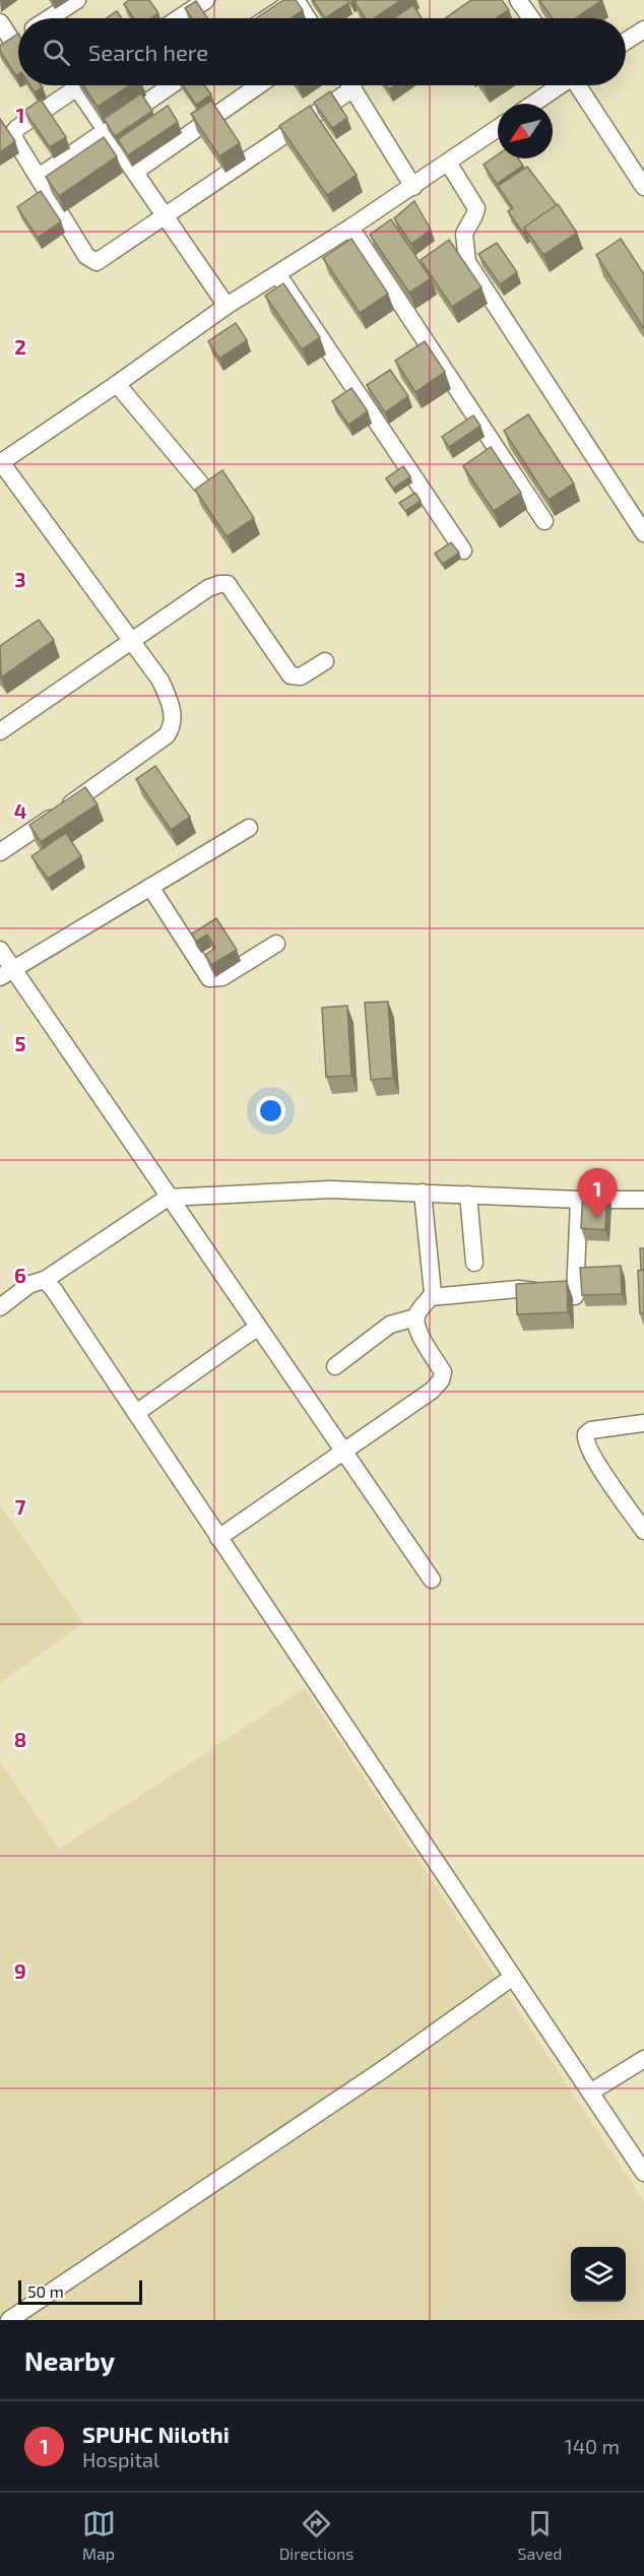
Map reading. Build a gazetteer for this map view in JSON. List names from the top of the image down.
{
  "scale_bar": "50 m",
  "north": "bottom left",
  "page": {
    "search": "Search here",
    "pins": "1",
    "scale": "50 m",
    "heading": "Nearby",
    "list": [
      {
        "mark": "1",
        "name": "SPUHC Nilothi",
        "note": "Hospital",
        "value": "140 m"
      }
    ],
    "nav": ["Map", "Directions", "Saved"]
  },
  "grid": {
    "rows": [
      "1",
      "2",
      "3",
      "4",
      "5",
      "6",
      "7",
      "8",
      "9"
    ]
  }
}
